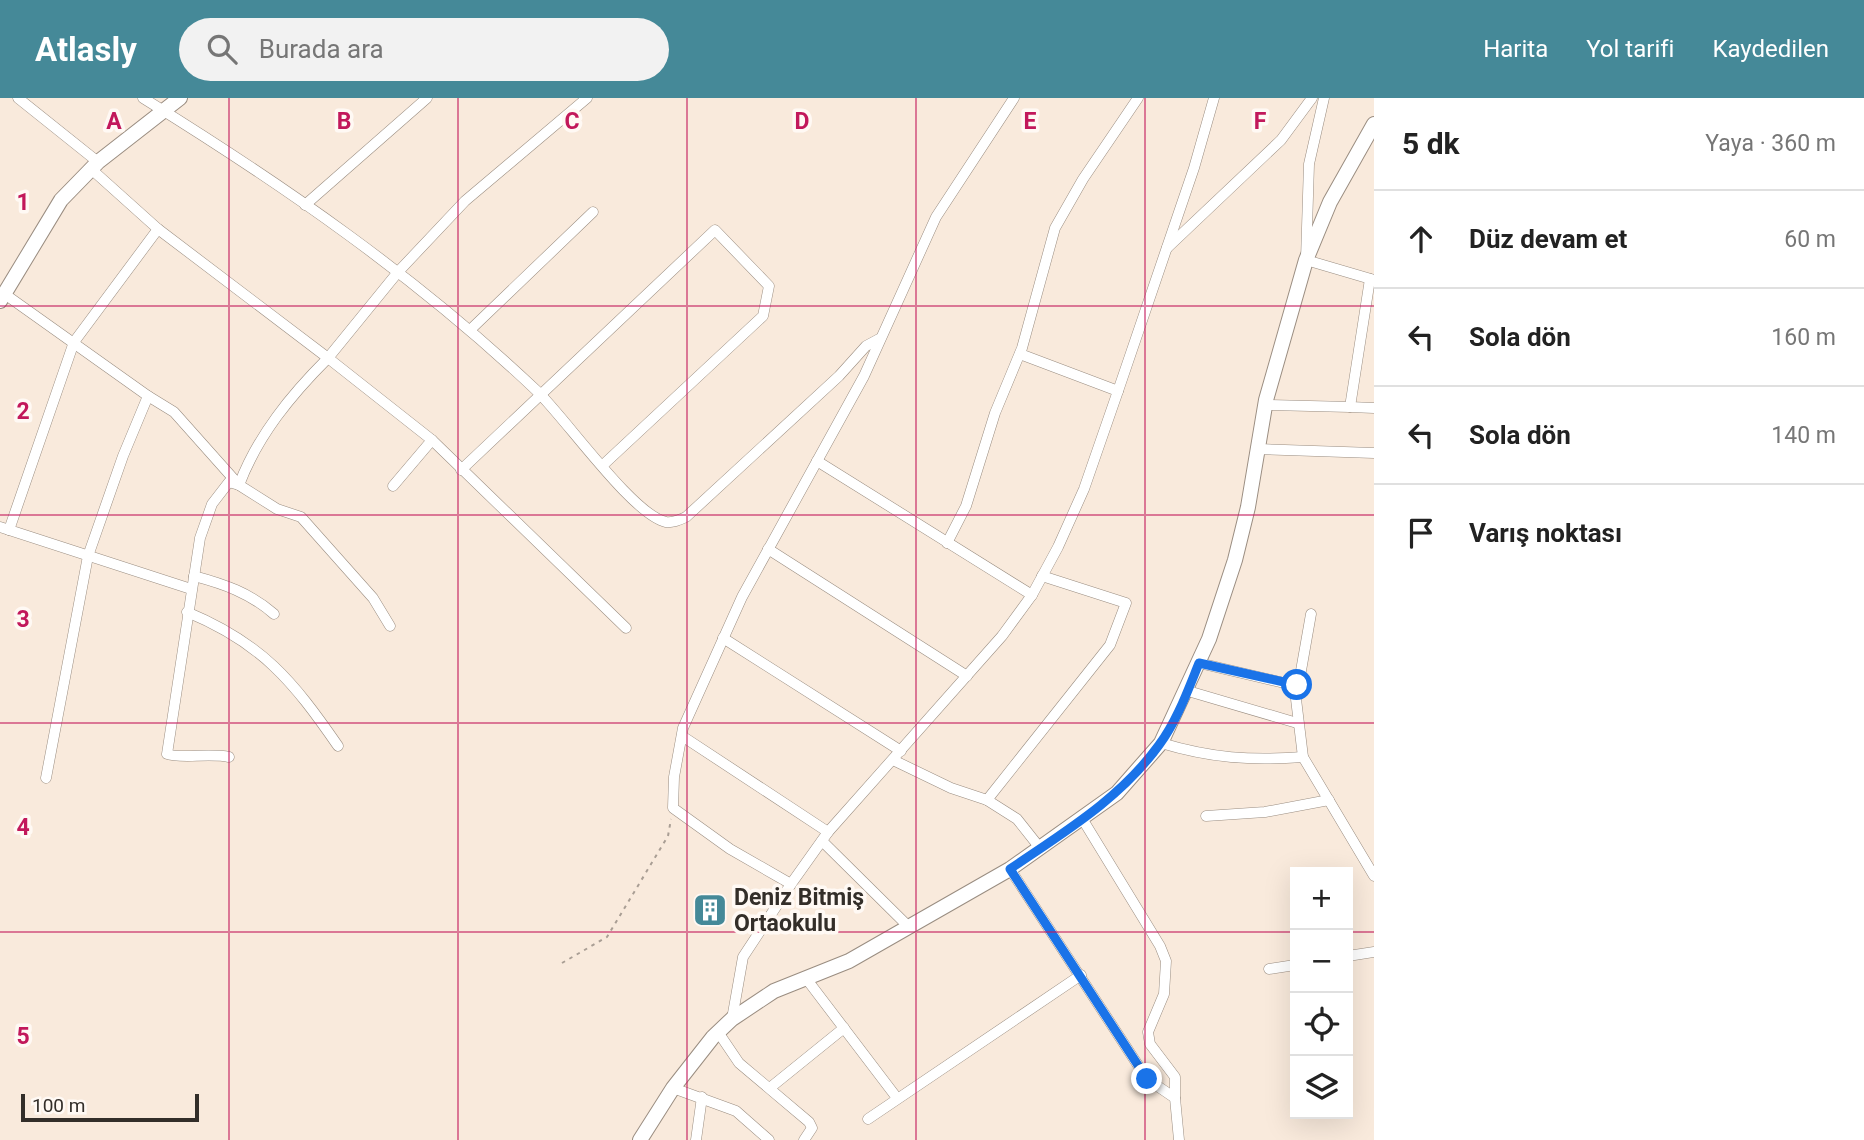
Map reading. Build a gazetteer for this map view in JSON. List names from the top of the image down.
{
  "places": {
    "building": ["Deniz Bitmiş Ortaokulu"]
  },
  "scale_bar": "100 m",
  "page": {
    "header": "Atlasly",
    "search": "Burada ara",
    "nav": ["Harita", "Yol tarifi", "Kaydedilen"],
    "heading": ["5 dk", "Yaya · 360 m"],
    "list": [
      ["Düz devam et", "60 m"],
      ["Sola dön", "160 m"],
      ["Sola dön", "140 m"],
      "Varış noktası"
    ],
    "map_buttons": ["+", "−"],
    "scale": "100 m"
  },
  "grid": {
    "columns": [
      "A",
      "B",
      "C",
      "D",
      "E",
      "F"
    ],
    "rows": [
      "1",
      "2",
      "3",
      "4",
      "5"
    ]
  }
}
